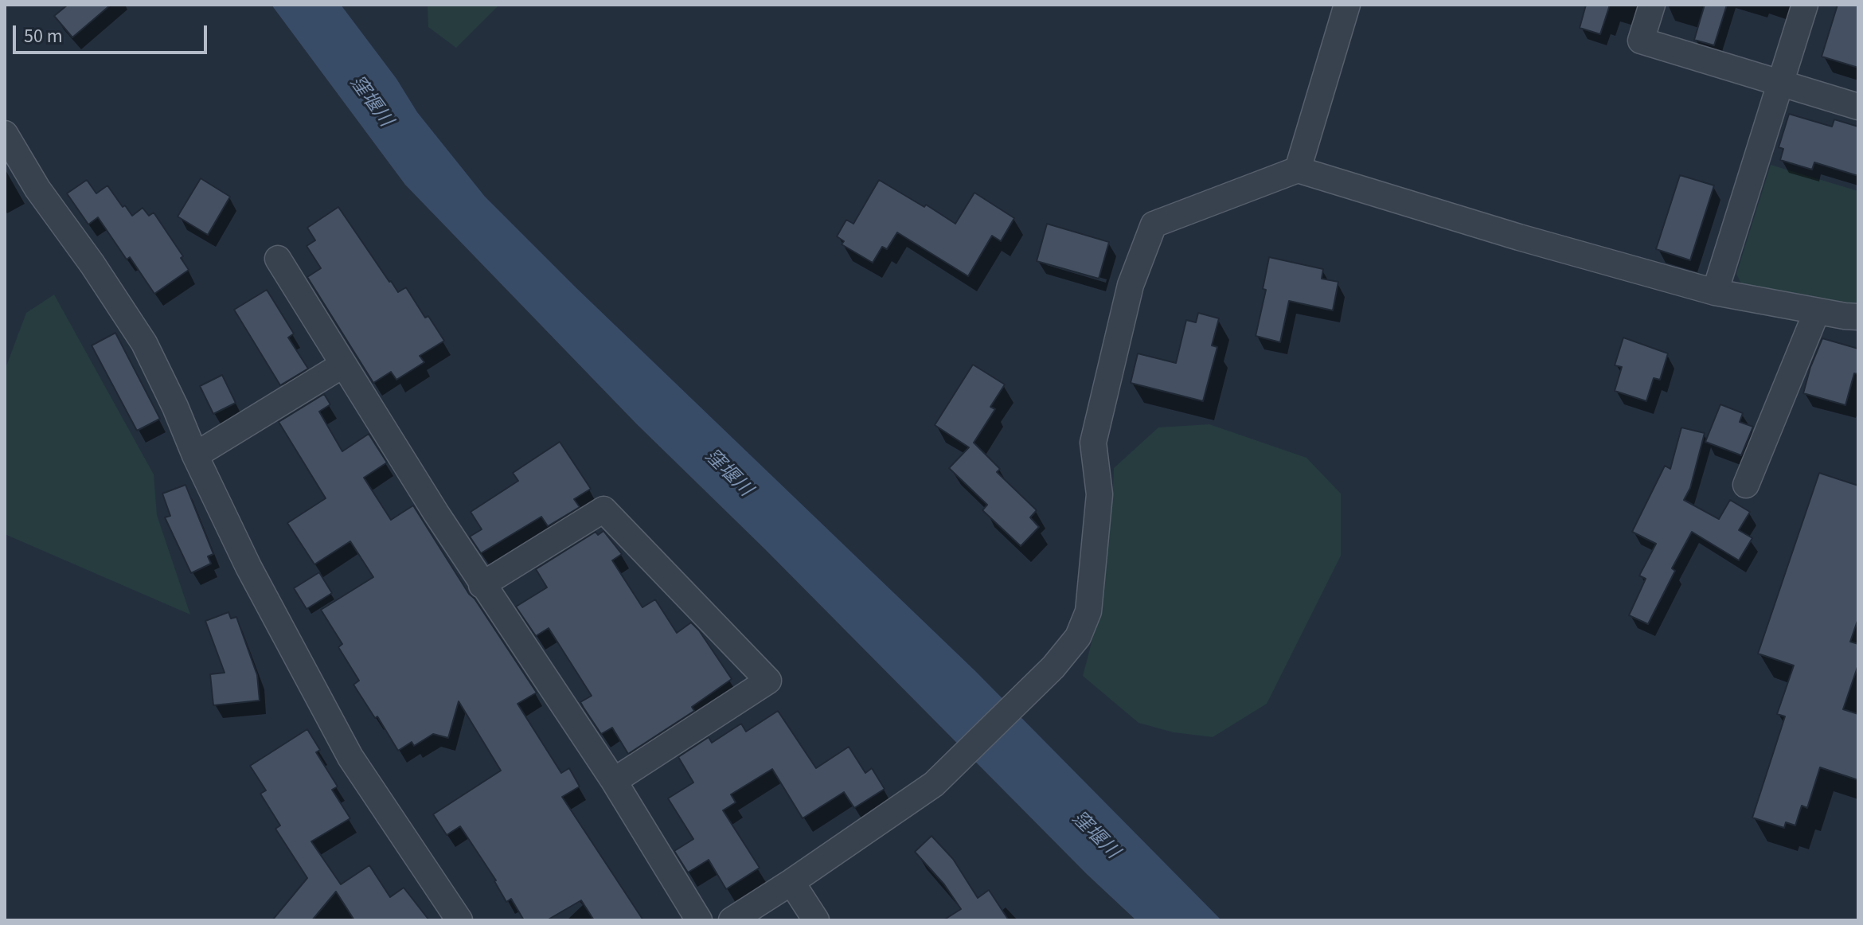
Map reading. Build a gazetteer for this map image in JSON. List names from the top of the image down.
{
  "water": ["窪堰川"],
  "scale_bar": "50 m"
}
